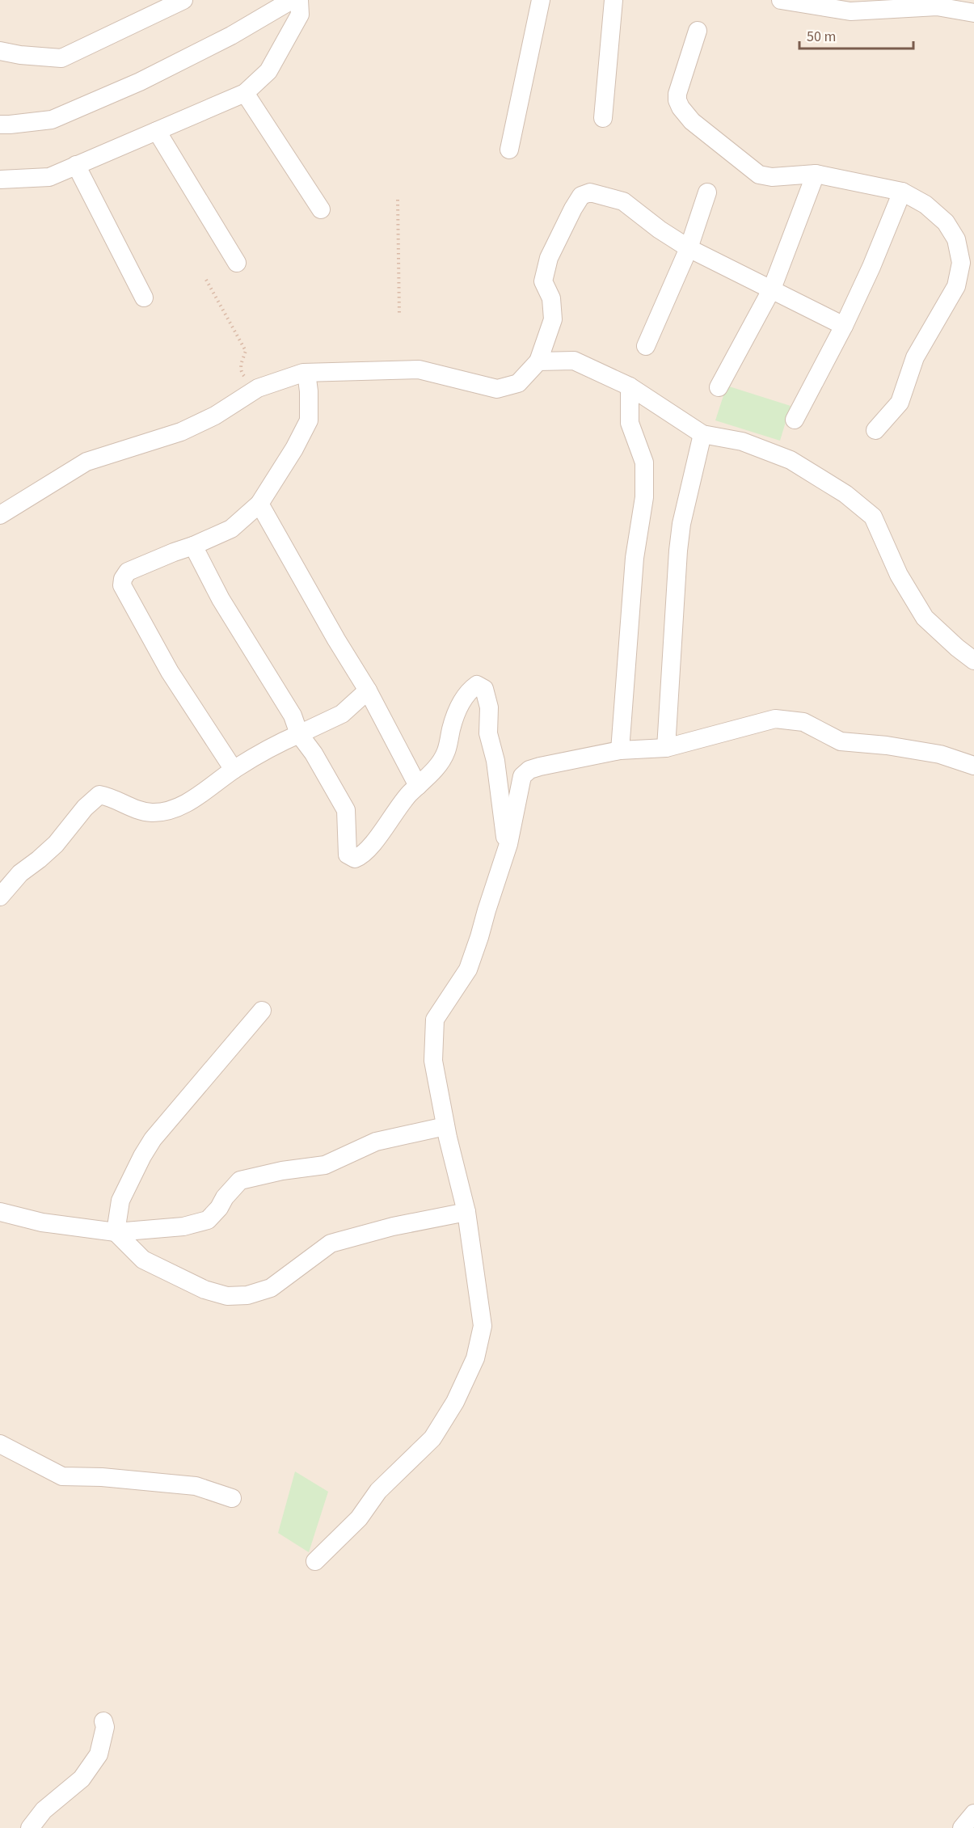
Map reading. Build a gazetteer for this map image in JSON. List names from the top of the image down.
{
  "scale_bar": "50 m"
}
